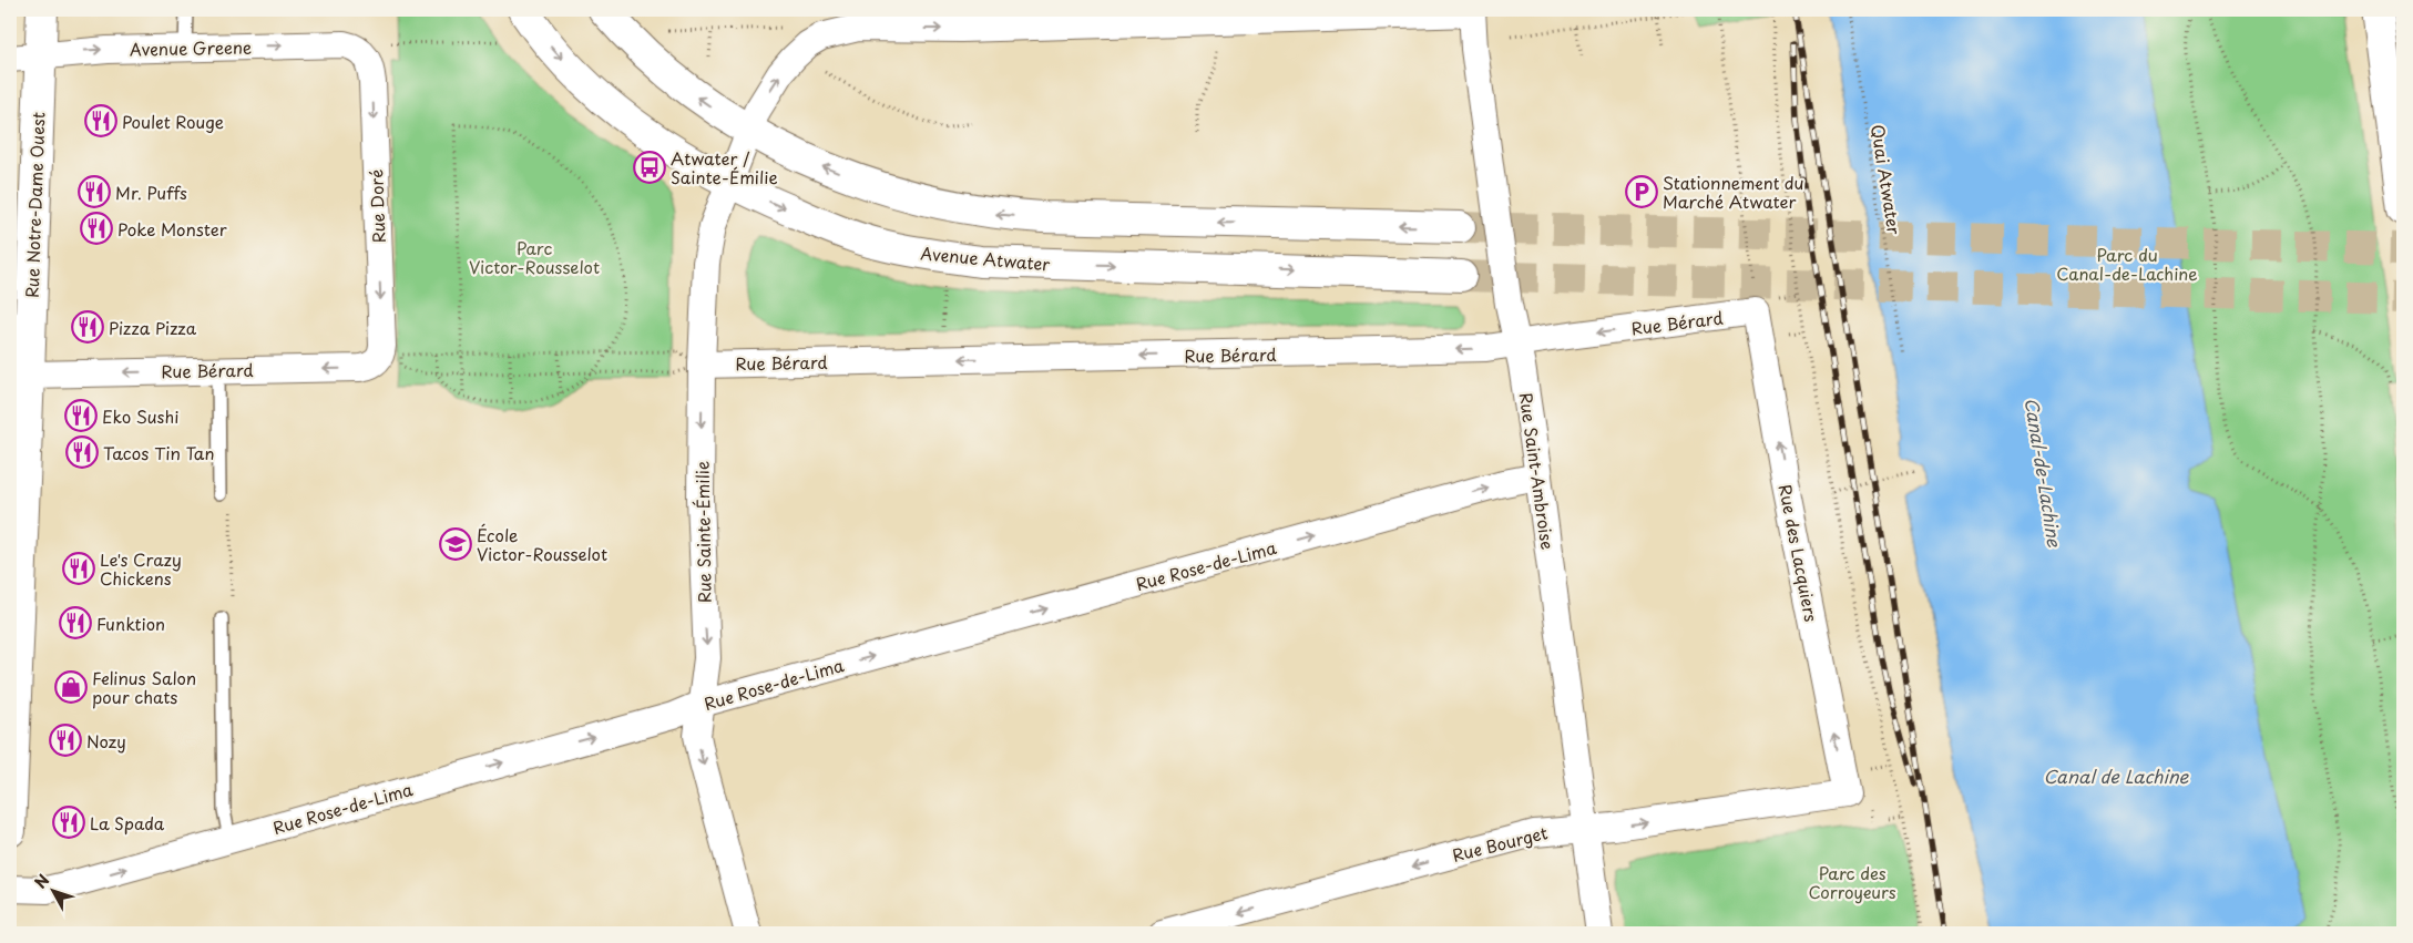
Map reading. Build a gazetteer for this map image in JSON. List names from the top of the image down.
{
  "streets": {
    "main road": ["Rue Notre-Dame Ouest", "Avenue Atwater"],
    "street": [
      "Avenue Greene",
      "Rue Doré",
      "Rue Bérard",
      "Rue Saint-Ambroise",
      "Rue Sainte-Émilie",
      "Rue des Lacquiers",
      "Rue Rose-de-Lima",
      "Rue Bourget"
    ],
    "path": ["Quai Atwater"]
  },
  "crossings": [
    ["Avenue Greene", "Rue Notre-Dame Ouest"],
    ["Avenue Greene", "Rue Doré"],
    ["Rue Notre-Dame Ouest", "Rue Bérard"],
    ["Rue Doré", "Rue Bérard"],
    ["Avenue Atwater", "Rue Sainte-Émilie"],
    ["Rue Bérard", "Rue Saint-Ambroise"],
    ["Rue Bérard", "Rue Sainte-Émilie"],
    ["Rue Bérard", "Rue des Lacquiers"],
    ["Rue Saint-Ambroise", "Rue Rose-de-Lima"],
    ["Rue Saint-Ambroise", "Rue Bourget"],
    ["Rue Sainte-Émilie", "Rue Rose-de-Lima"],
    ["Rue des Lacquiers", "Rue Bourget"]
  ],
  "one_way": [
    "Avenue Greene",
    "Rue Doré",
    "Rue Bérard",
    "Rue Sainte-Émilie",
    "Rue des Lacquiers",
    "Rue Rose-de-Lima"
  ],
  "water": ["Canal-de-Lachine", "Canal de Lachine"],
  "parks": ["Parc Victor-Rousselot", "Parc du Canal-de-Lachine", "Parc des Corroyeurs"],
  "places": {
    "restaurant": [
      "Poulet Rouge",
      "Mr. Puffs",
      "Poke Monster",
      "Pizza Pizza",
      "Eko Sushi",
      "Tacos Tin Tan",
      "Le's Crazy Chickens",
      "Funktion",
      "Nozy",
      "La Spada"
    ],
    "bus stop": ["Atwater / Sainte-Émilie"],
    "parking": ["Stationnement du Marché Atwater"],
    "school or university": ["École Victor-Rousselot"],
    "shop": ["Felinus Salon pour chats"]
  },
  "north": "top left"
}
